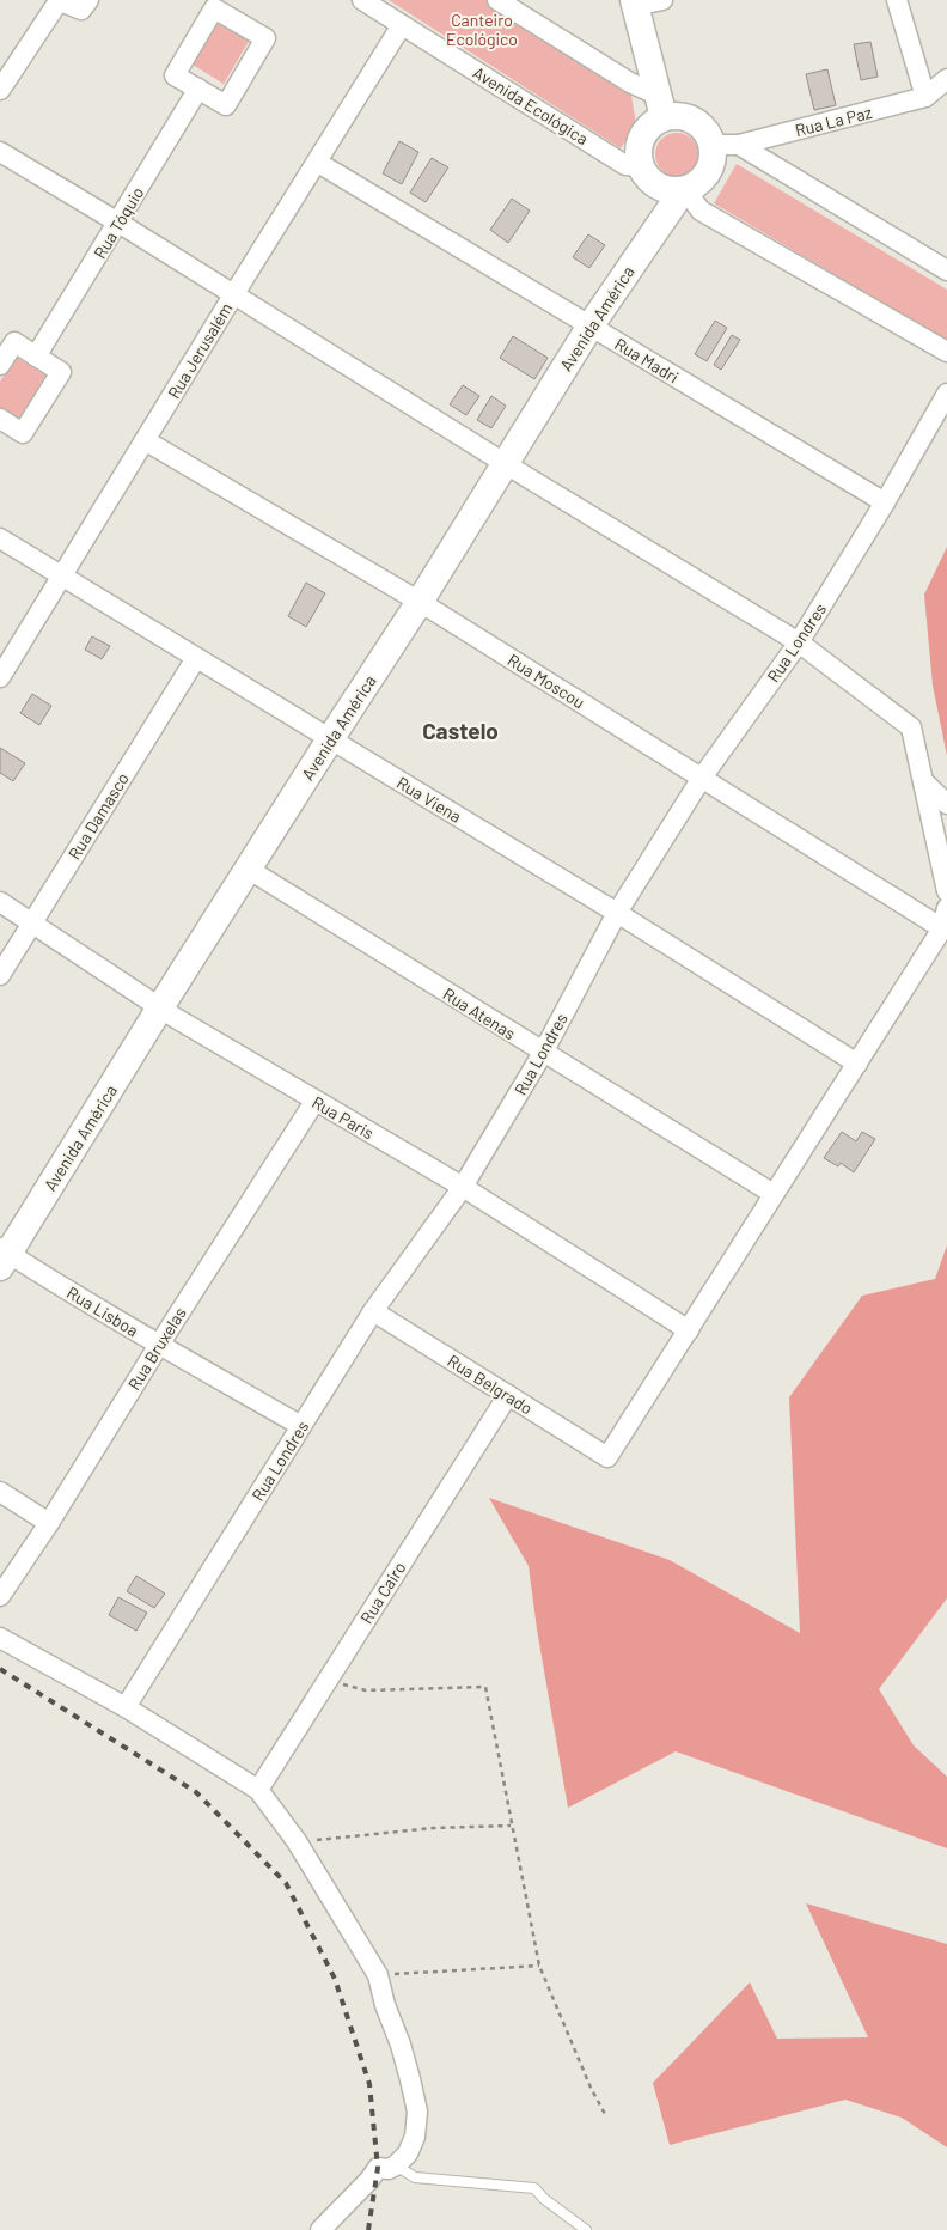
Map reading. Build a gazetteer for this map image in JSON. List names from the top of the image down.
{
  "streets": {
    "street": [
      "Avenida Ecológica",
      "Rua La Paz",
      "Rua Tóquio",
      "Avenida América",
      "Rua Jerusalém",
      "Rua Madri",
      "Rua Londres",
      "Rua Moscou",
      "Rua Viena",
      "Rua Damasco",
      "Rua Atenas",
      "Rua Paris",
      "Rua Lisboa",
      "Rua Bruxelas",
      "Rua Belgrado",
      "Rua Cairo"
    ]
  },
  "crossings": [
    ["Avenida Ecológica", "Rua La Paz"],
    ["Avenida Ecológica", "Avenida América"],
    ["Avenida Ecológica", "Rua Jerusalém"],
    ["Rua La Paz", "Avenida América"],
    ["Avenida América", "Rua Madri"],
    ["Avenida América", "Rua Moscou"],
    ["Avenida América", "Rua Viena"],
    ["Avenida América", "Rua Atenas"],
    ["Avenida América", "Rua Paris"],
    ["Avenida América", "Rua Lisboa"],
    ["Rua Jerusalém", "Rua Madri"],
    ["Rua Jerusalém", "Rua Moscou"],
    ["Rua Jerusalém", "Rua Viena"],
    ["Rua Madri", "Rua Londres"],
    ["Rua Londres", "Rua Moscou"],
    ["Rua Londres", "Rua Viena"],
    ["Rua Londres", "Rua Atenas"],
    ["Rua Londres", "Rua Paris"],
    ["Rua Londres", "Rua Lisboa"],
    ["Rua Londres", "Rua Belgrado"],
    ["Rua Viena", "Rua Damasco"],
    ["Rua Damasco", "Rua Paris"],
    ["Rua Paris", "Rua Bruxelas"],
    ["Rua Paris", "Rua Belgrado"],
    ["Rua Lisboa", "Rua Bruxelas"],
    ["Rua Belgrado", "Rua Cairo"]
  ],
  "districts": ["Castelo"],
  "parks": ["Canteiro Ecológico"]
}
